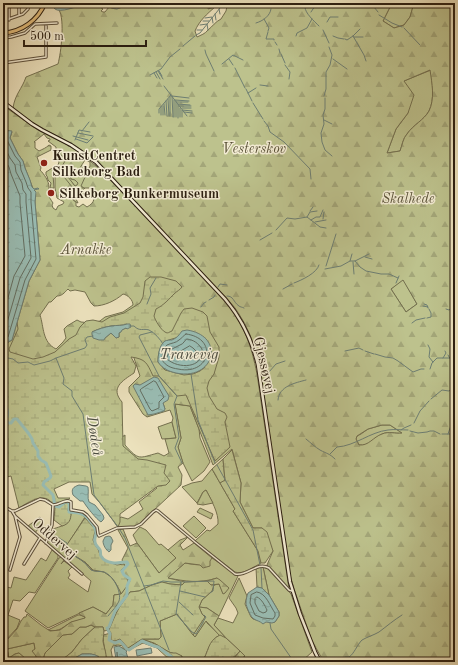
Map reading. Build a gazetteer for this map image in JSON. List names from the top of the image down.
{
  "streets": {
    "street": ["Gjessøvej", "Oddervej"]
  },
  "water": ["Tranevig", "Dødeå"],
  "parks": ["Vesterskov", "Skalhede", "Arnakke"],
  "places": ["KunstCentret Silkeborg Bad", "Silkeborg Bunkermuseum"],
  "scale_bar": "500 m"
}
